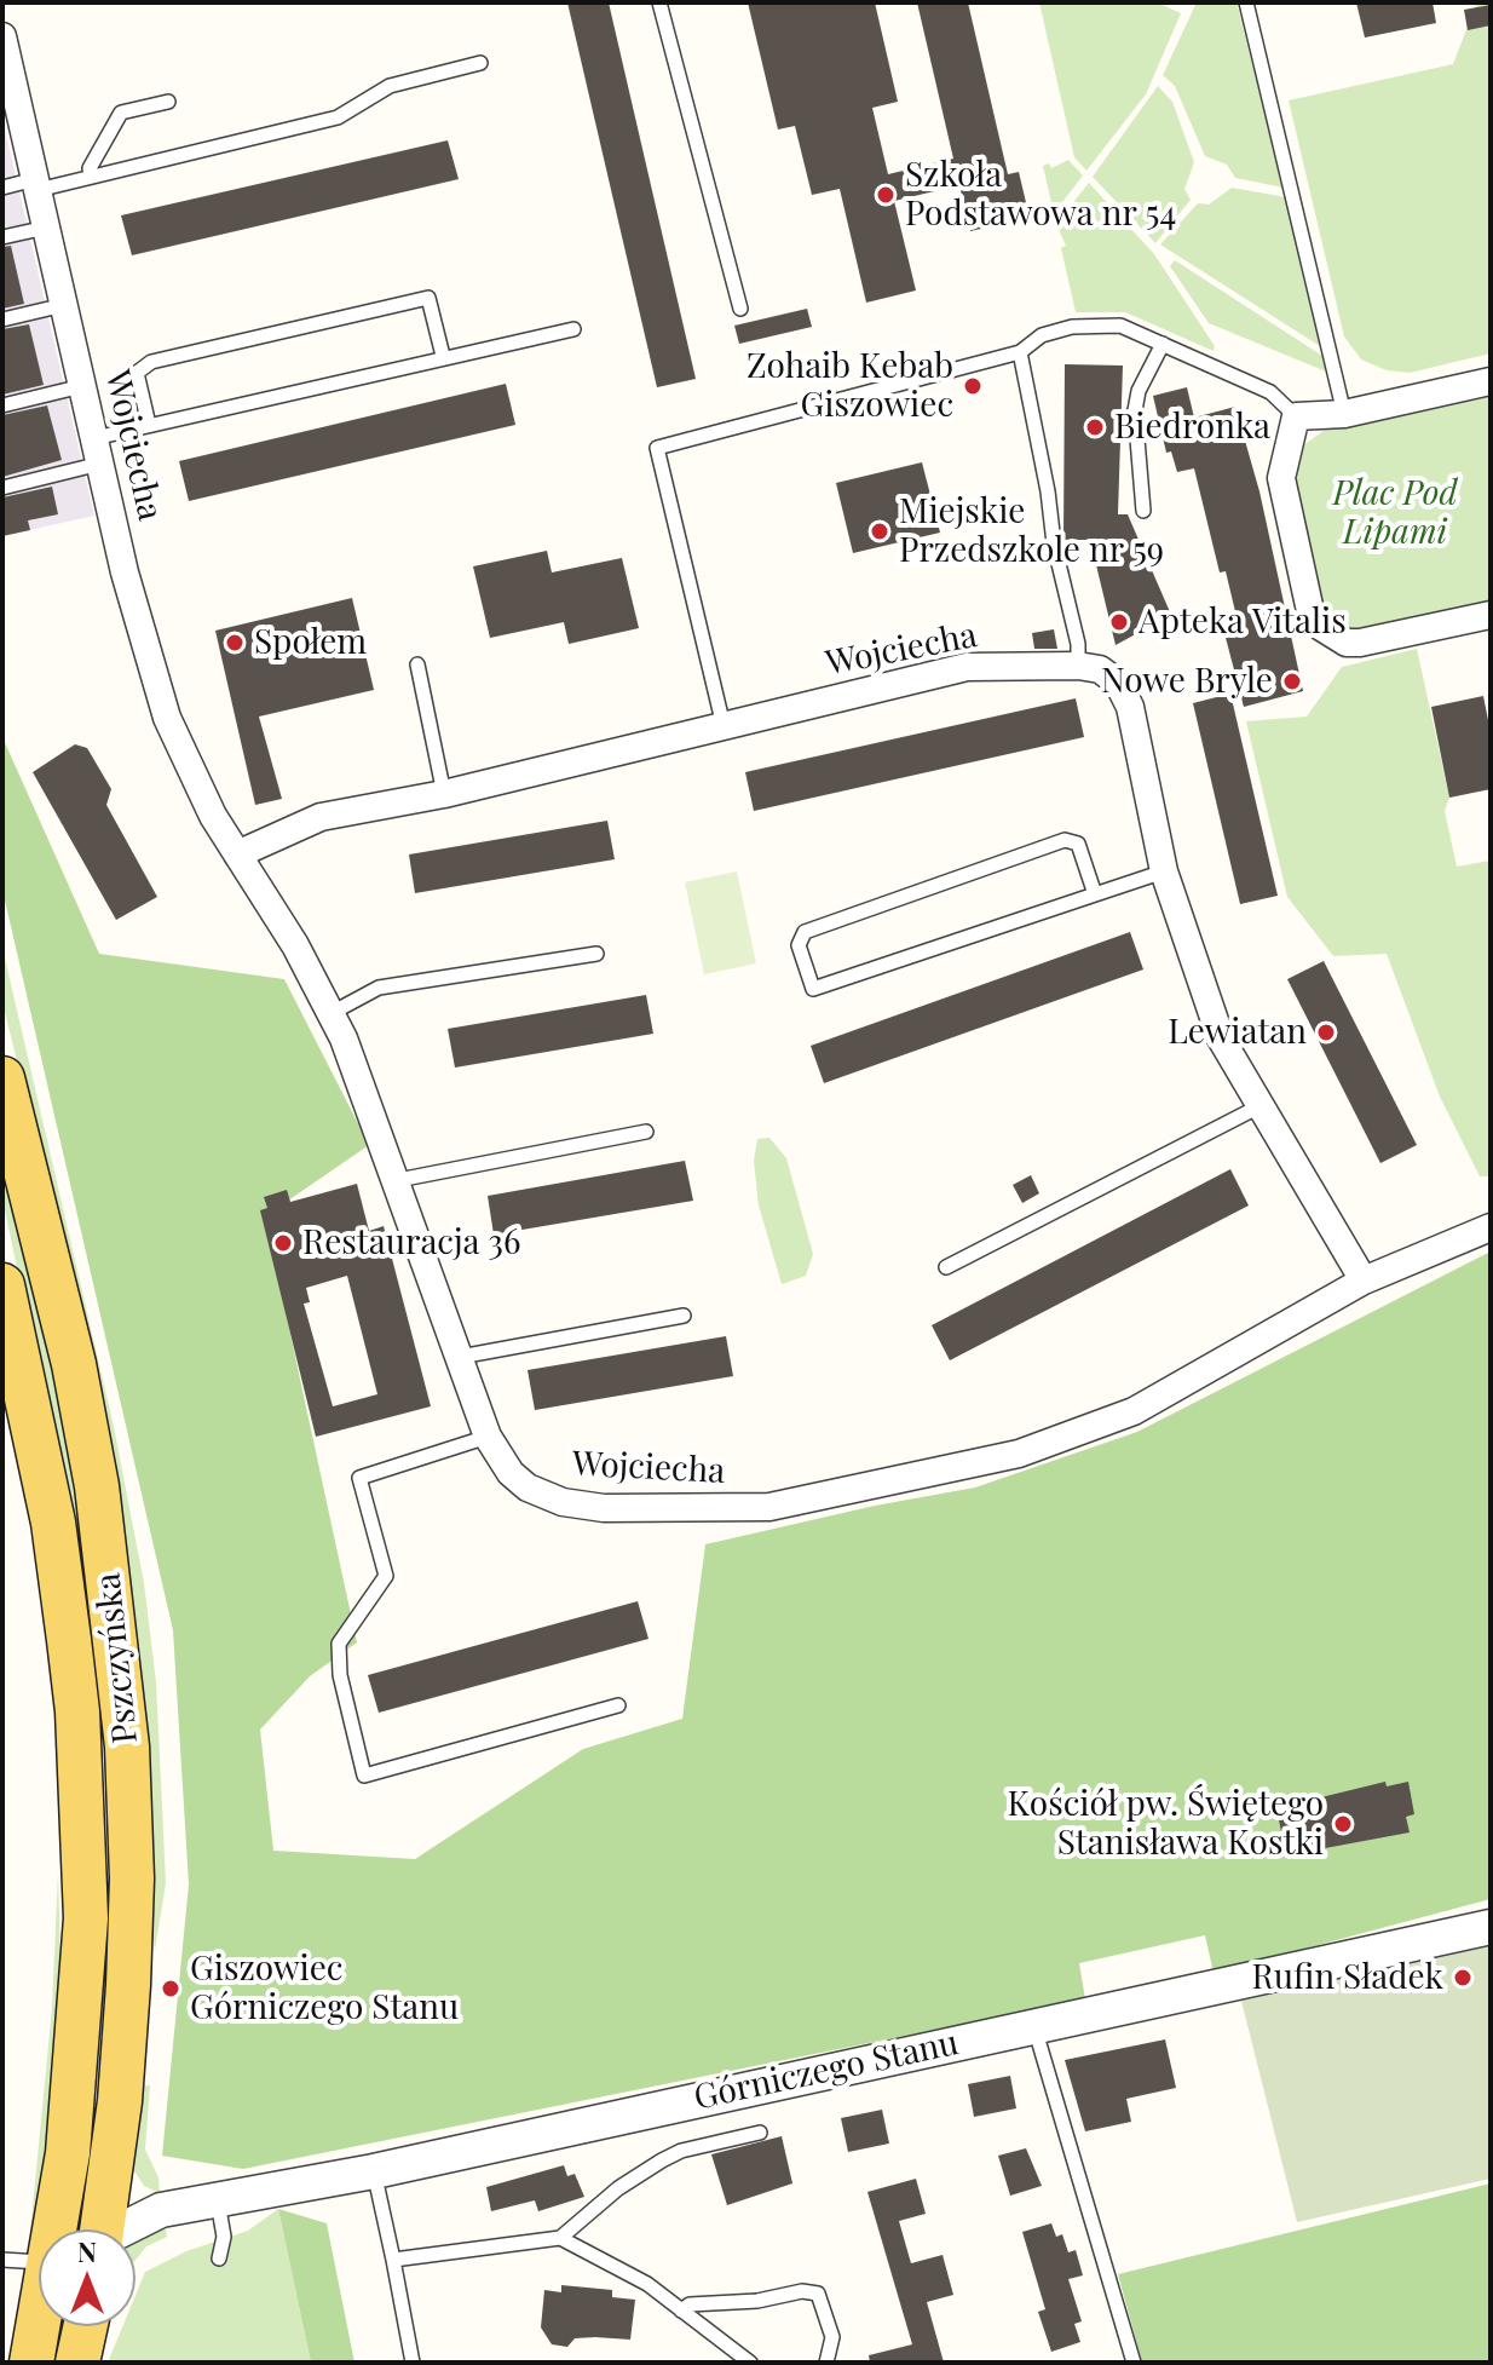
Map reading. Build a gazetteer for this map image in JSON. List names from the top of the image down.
{
  "streets": {
    "main road": ["Pszczyńska"],
    "street": ["Wojciecha", "Górniczego Stanu"]
  },
  "parks": ["Plac Pod Lipami"],
  "places": [
    "Szkoła Podstawowa nr 54",
    "Zohaib Kebab Giszowiec",
    "Biedronka",
    "Miejskie Przedszkole nr 59",
    "Apteka Vitalis",
    "Społem",
    "Nowe Bryle",
    "Lewiatan",
    "Restauracja 36",
    "Kościół pw. Świętego Stanisława Kostki",
    "Rufin Sładek",
    "Giszowiec Górniczego Stanu"
  ],
  "north": "top"
}
